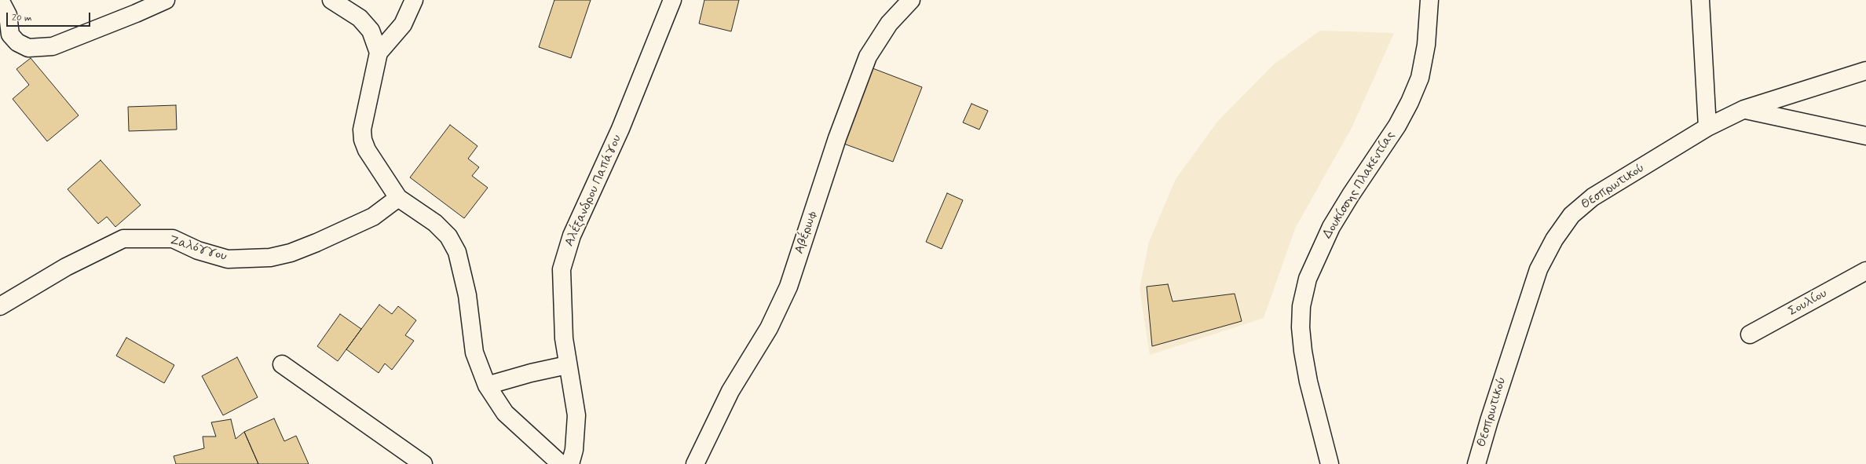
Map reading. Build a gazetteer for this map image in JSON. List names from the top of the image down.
{
  "streets": {
    "street": [
      "Δουκίσσης Πλακεντίας",
      "Θεσπρωτικού",
      "Αλέξανδρου Παπάγου",
      "Αβέρωφ",
      "Ζαλόγγου",
      "Σουλίου"
    ]
  },
  "scale_bar": "20 m"
}
